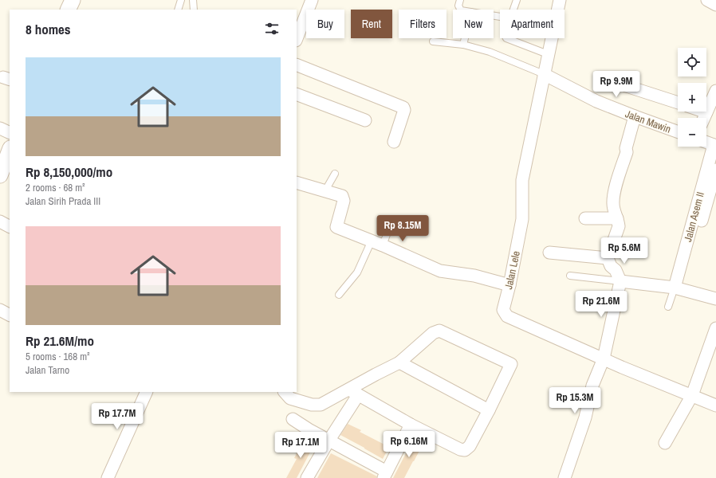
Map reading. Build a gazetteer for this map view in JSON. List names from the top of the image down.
{
  "streets": {
    "street": ["Jalan Mawin", "Jalan Asem II", "Jalan Lele"]
  },
  "crossings": [
    ["Jalan Mawin", "Jalan Lele"]
  ],
  "page": {
    "chip": [
      "Buy",
      "Rent",
      "Filters",
      "New",
      "Apartment"
    ],
    "heading": "8 homes",
    "map_buttons": ["+", "−"],
    "list": [
      {
        "name": "Rp 8,150,000/mo",
        "note": "2 rooms · 68 m² · Jalan Sirih Prada III"
      },
      {
        "name": "Rp 21.6M/mo",
        "note": "5 rooms · 168 m² · Jalan Tarno"
      }
    ],
    "price": [
      "Rp 9.9M",
      "Rp 8.15M",
      "Rp 5.6M",
      "Rp 21.6M",
      "Rp 15.3M",
      "Rp 17.7M",
      "Rp 6.16M",
      "Rp 17.1M"
    ]
  }
}
